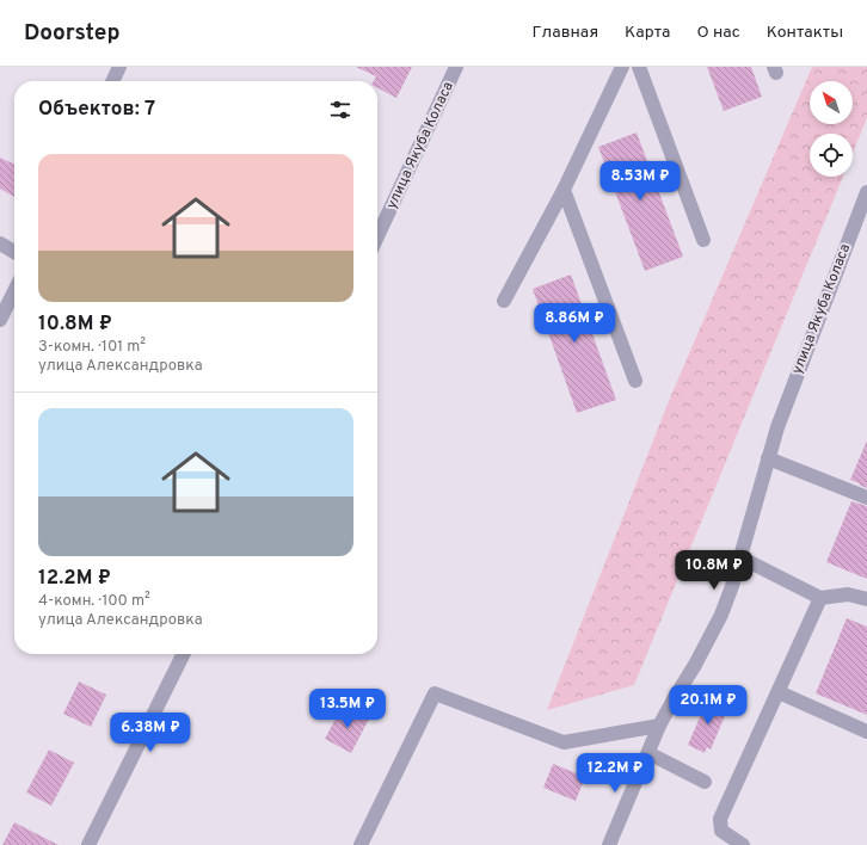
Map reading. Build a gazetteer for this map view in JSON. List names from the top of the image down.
{
  "streets": {
    "street": ["улица Якуба Коласа"]
  },
  "north": "top left",
  "page": {
    "header": "Doorstep",
    "nav": [
      "Главная",
      "Карта",
      "О нас",
      "Контакты"
    ],
    "heading": "Объектов: 7",
    "list": [
      {
        "name": "10.8M ₽",
        "note": "3-комн. · 101 m² · улица Александровка"
      },
      {
        "name": "12.2M ₽",
        "note": "4-комн. · 100 m² · улица Александровка"
      }
    ],
    "price": [
      "8.53M ₽",
      "8.86M ₽",
      "10.8M ₽",
      "20.1M ₽",
      "13.5M ₽",
      "6.38M ₽",
      "12.2M ₽"
    ]
  }
}
